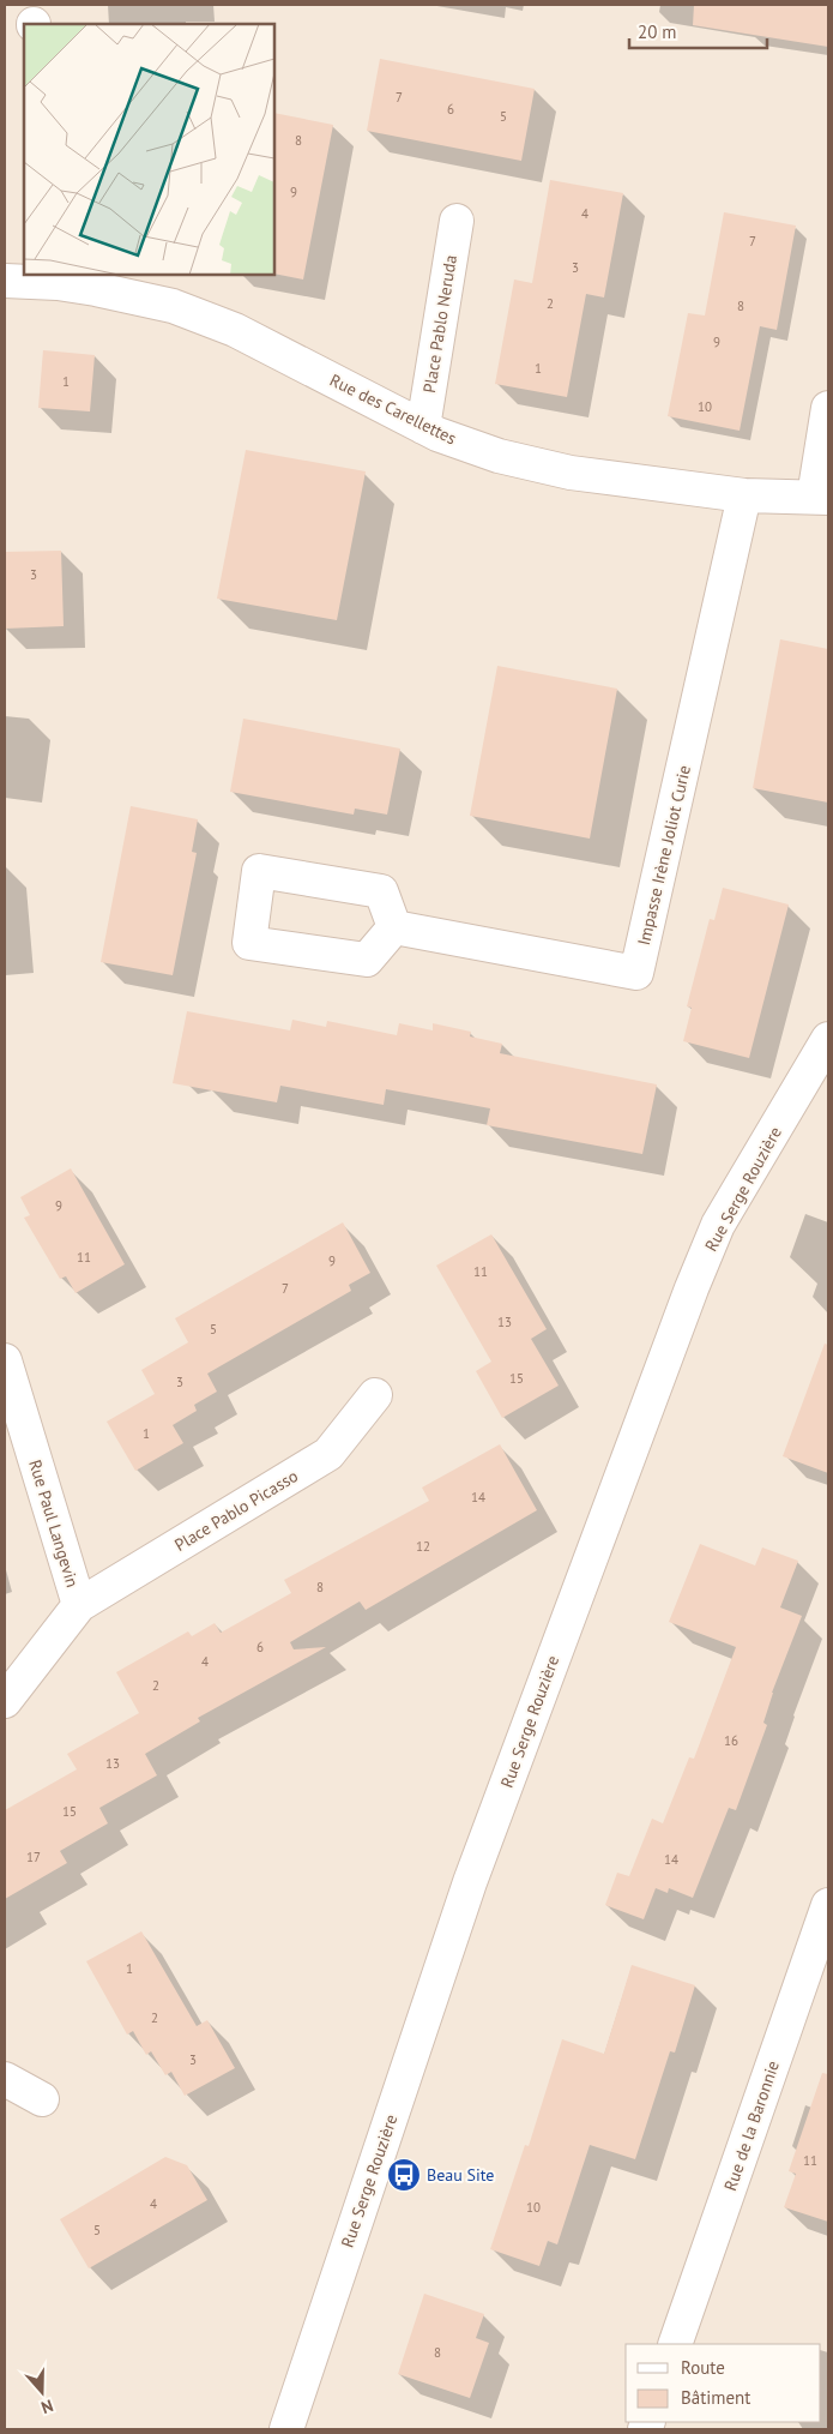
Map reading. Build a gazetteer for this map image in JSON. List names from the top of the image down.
{
  "streets": {
    "street": [
      "Place Pablo Neruda",
      "Rue des Carellettes",
      "Impasse Irène Joliot Curie",
      "Rue Serge Rouzière",
      "Place Pablo Picasso",
      "Rue Paul Langevin",
      "Rue de la Baronnie"
    ]
  },
  "crossings": [
    ["Place Pablo Neruda", "Rue des Carellettes"],
    ["Rue des Carellettes", "Impasse Irène Joliot Curie"],
    ["Place Pablo Picasso", "Rue Paul Langevin"]
  ],
  "places": {
    "bus stop": ["Beau Site"]
  },
  "house_numbers": [
    "7",
    "6",
    "5",
    "8",
    "9",
    "4",
    "7",
    "3",
    "2",
    "8",
    "9",
    "1",
    "1",
    "10",
    "3",
    "9",
    "11",
    "9",
    "11",
    "7",
    "13",
    "5",
    "15",
    "3",
    "1",
    "14",
    "12",
    "8",
    "6",
    "4",
    "2",
    "16",
    "13",
    "15",
    "17",
    "14",
    "1",
    "2",
    "3",
    "11",
    "4",
    "10",
    "5",
    "8"
  ],
  "legend": ["Route", "Bâtiment"],
  "scale_bar": "20 m",
  "north": "bottom"
}
